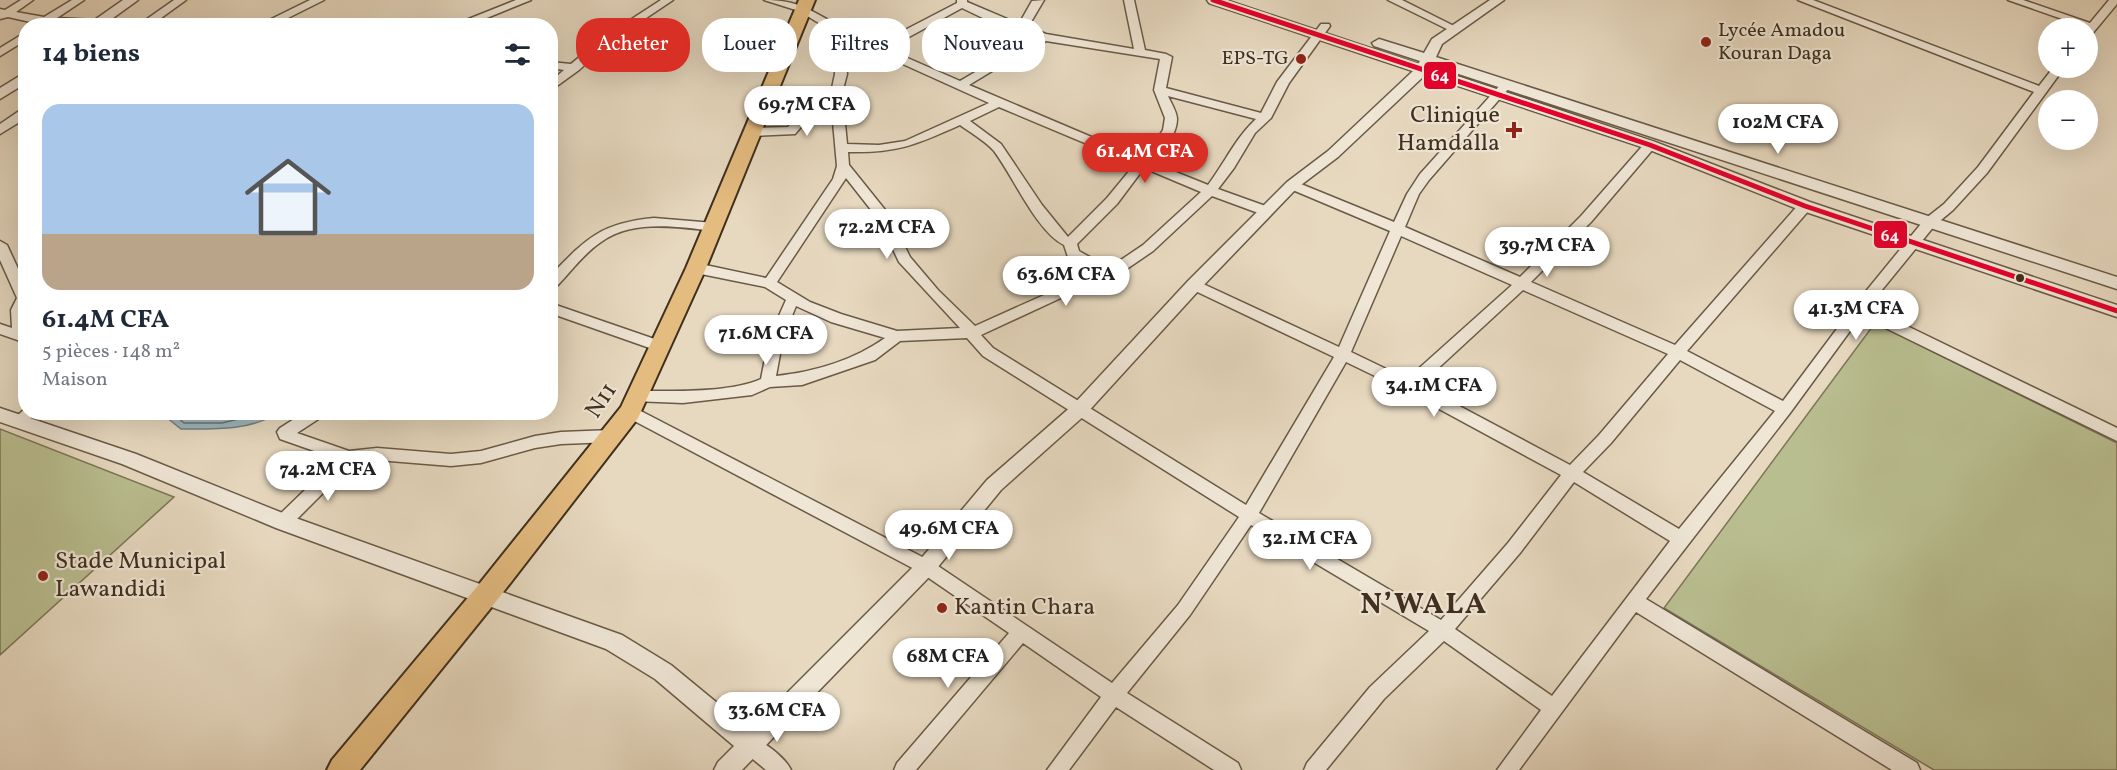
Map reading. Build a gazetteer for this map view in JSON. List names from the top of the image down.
{
  "streets": {
    "main road": ["N11"]
  },
  "districts": ["N’WALA"],
  "places": {
    "other": [
      "Lycée Amadou Kouran Daga",
      "EPS-TG",
      "Stade Municipal Lawandidi",
      "Kantin Chara"
    ],
    "health": ["Clinique Hamdalla"]
  },
  "lines": ["transit line 64"],
  "page": {
    "map_buttons": ["+", "−"],
    "chip": [
      "Acheter",
      "Louer",
      "Filtres",
      "Nouveau"
    ],
    "heading": "14 biens",
    "price": [
      "69.7M CFA",
      "102M CFA",
      "61.4M CFA",
      "72.2M CFA",
      "39.7M CFA",
      "63.6M CFA",
      "41.3M CFA",
      "71.6M CFA",
      "34.1M CFA",
      "74.2M CFA",
      "49.6M CFA",
      "32.1M CFA",
      "68M CFA",
      "33.6M CFA"
    ],
    "list": [
      {
        "name": "61.4M CFA",
        "note": "5 pièces · 148 m² · Maison"
      }
    ]
  }
}
